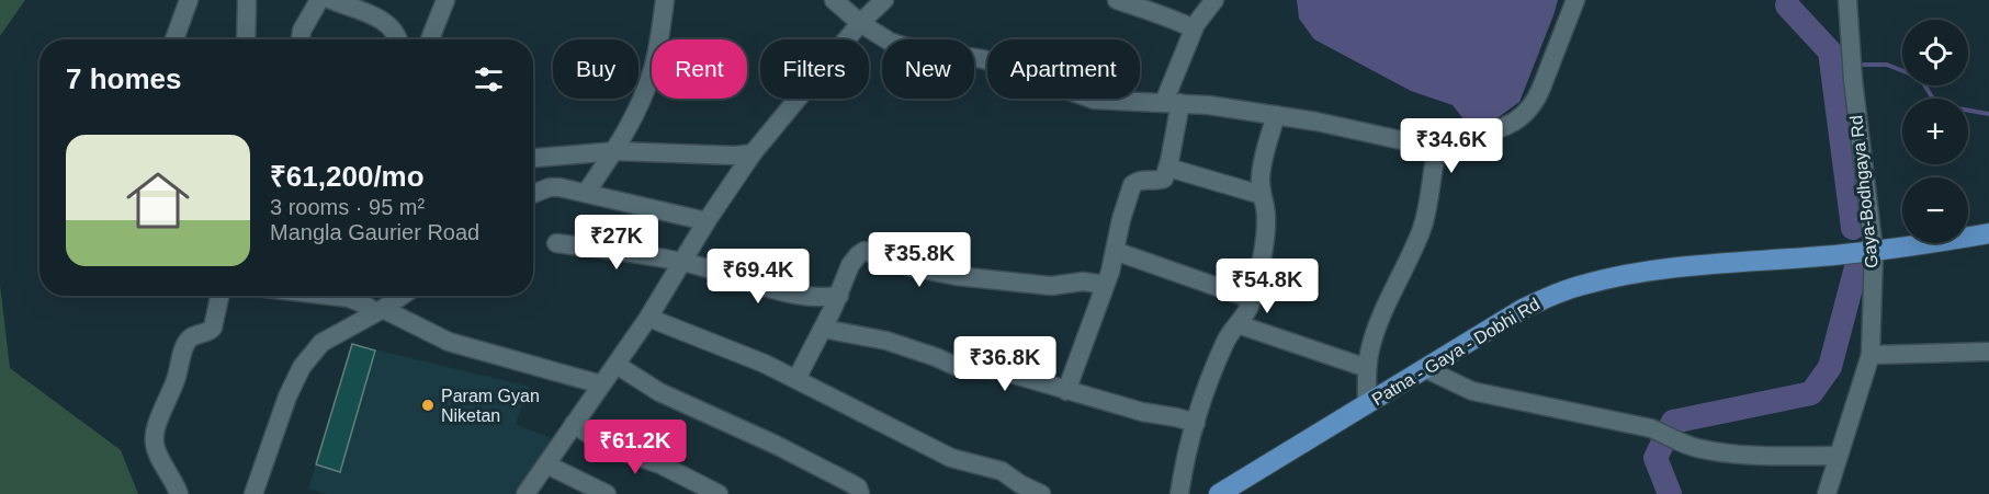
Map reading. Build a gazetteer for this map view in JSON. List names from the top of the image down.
{
  "streets": {
    "main road": ["Patna - Gaya - Dobhi Rd"],
    "street": ["Gaya-Bodhgaya Rd"]
  },
  "crossings": [
    ["Gaya-Bodhgaya Rd", "Patna - Gaya - Dobhi Rd"]
  ],
  "places": ["Param Gyan Niketan"],
  "page": {
    "map_buttons": ["+", "−"],
    "chip": [
      "Buy",
      "Rent",
      "Filters",
      "New",
      "Apartment"
    ],
    "heading": "7 homes",
    "price": [
      "₹34.6K",
      "₹27K",
      "₹35.8K",
      "₹69.4K",
      "₹54.8K",
      "₹36.8K",
      "₹61.2K"
    ],
    "list": [
      {
        "name": "₹61,200/mo",
        "note": "3 rooms · 95 m² · Mangla Gaurier Road"
      }
    ]
  }
}
